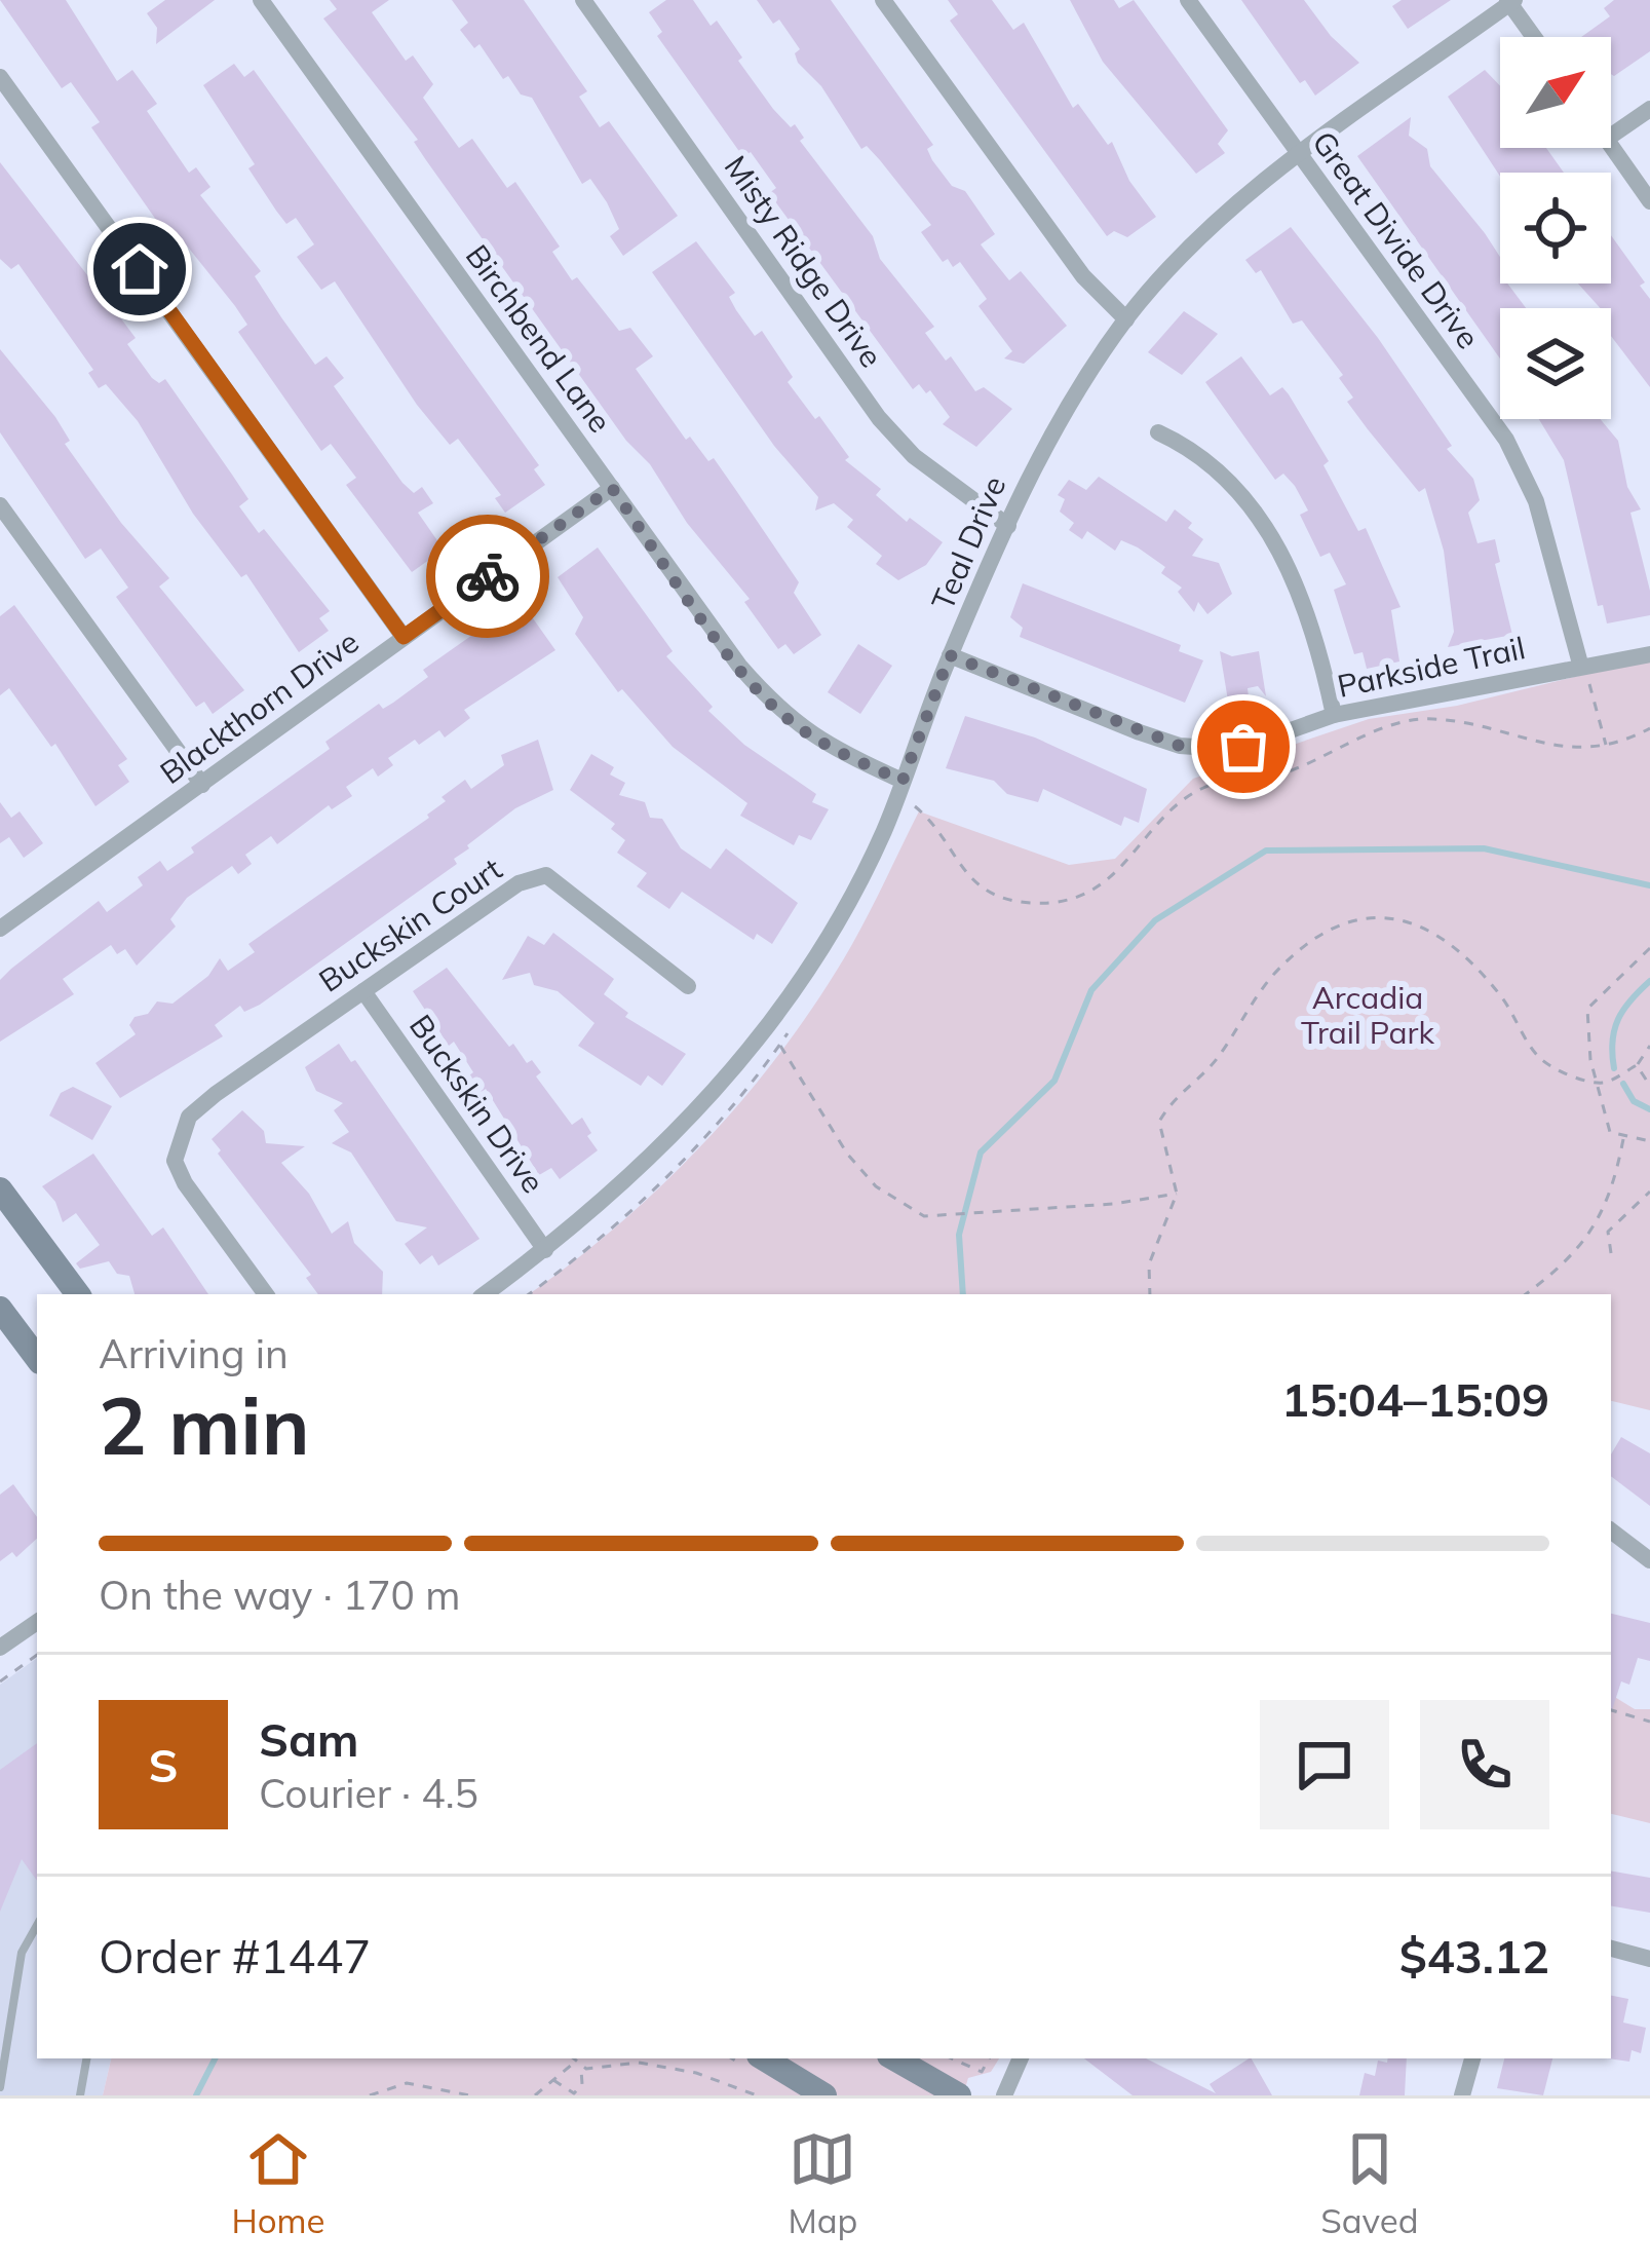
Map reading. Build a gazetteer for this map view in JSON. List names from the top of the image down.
{
  "streets": {
    "street": [
      "Great Divide Drive",
      "Misty Ridge Drive",
      "Birchbend Lane",
      "Teal Drive",
      "Parkside Trail",
      "Blackthorn Drive",
      "Buckskin Court",
      "Buckskin Drive"
    ]
  },
  "crossings": [
    ["Great Divide Drive", "Teal Drive"],
    ["Great Divide Drive", "Parkside Trail"],
    ["Misty Ridge Drive", "Teal Drive"],
    ["Birchbend Lane", "Teal Drive"],
    ["Birchbend Lane", "Blackthorn Drive"],
    ["Teal Drive", "Parkside Trail"],
    ["Teal Drive", "Buckskin Drive"],
    ["Buckskin Court", "Buckskin Drive"]
  ],
  "parks": ["Arcadia Trail Park"],
  "north": "top right",
  "page": {
    "heading": ["2 min", "Arriving in", "15:04–15:09"],
    "panel": [
      "Sam",
      "Courier · 4.5",
      "Order #1447",
      "$43.12"
    ],
    "bar": "On the way · 170 m",
    "round": "S",
    "tabs": ["Home", "Map", "Saved"]
  }
}
